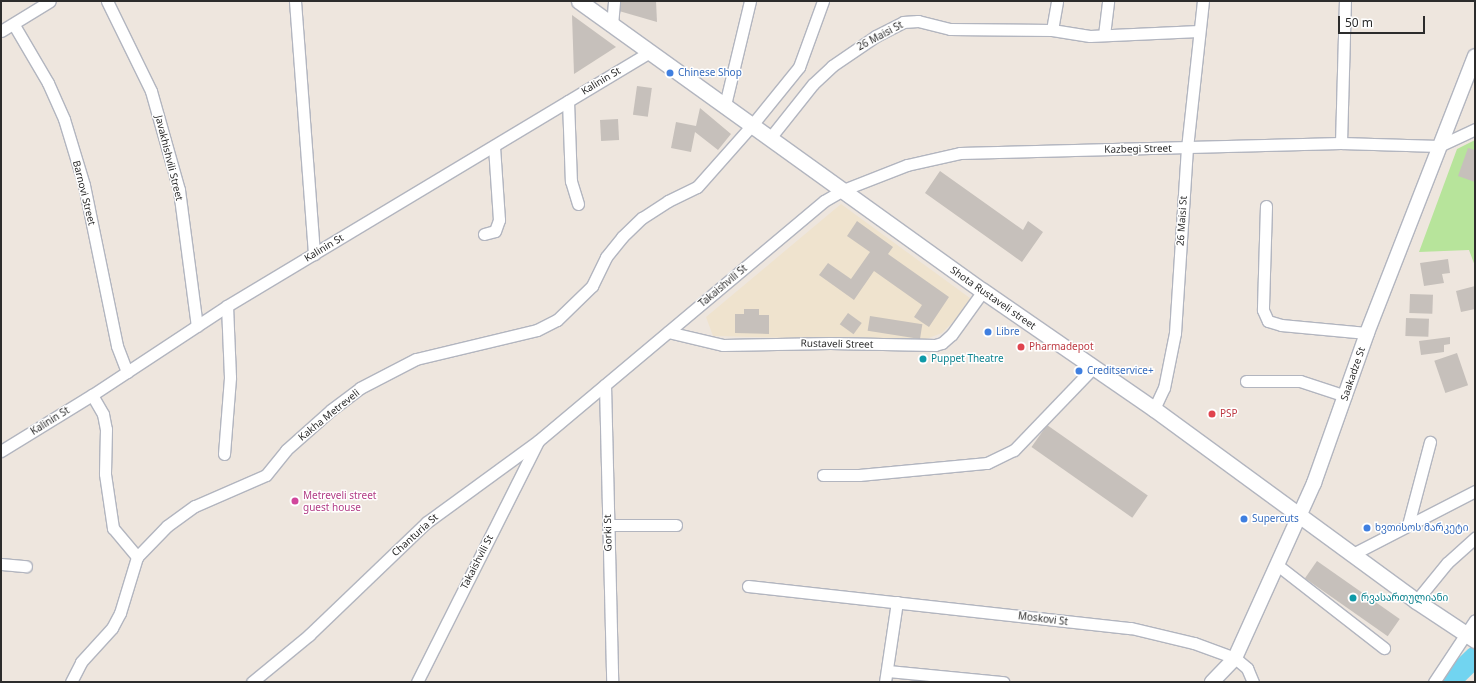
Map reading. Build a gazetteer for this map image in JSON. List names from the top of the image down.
{
  "streets": {
    "main road": ["Shota Rustaveli street"],
    "street": [
      "26 Maisi St",
      "Kalinin St",
      "Kazbegi Street",
      "Javakhishvili Street",
      "Barnovi Street",
      "Takaishvili St",
      "Rustaveli Street",
      "Saakadze St",
      "Kakha Metreveli",
      "Gorki St",
      "Chanturia St",
      "Moskovi St"
    ]
  },
  "crossings": [
    ["26 Maisi St", "Kazbegi Street"],
    ["26 Maisi St", "Shota Rustaveli street"],
    ["Kalinin St", "Javakhishvili Street"],
    ["Kalinin St", "Barnovi Street"],
    ["Kalinin St", "Shota Rustaveli street"],
    ["Kazbegi Street", "Takaishvili St"],
    ["Kazbegi Street", "Shota Rustaveli street"],
    ["Kazbegi Street", "Saakadze St"],
    ["Takaishvili St", "Shota Rustaveli street"],
    ["Takaishvili St", "Rustaveli Street"],
    ["Takaishvili St", "Gorki St"],
    ["Takaishvili St", "Chanturia St"],
    ["Shota Rustaveli street", "Rustaveli Street"],
    ["Shota Rustaveli street", "Saakadze St"],
    ["Shota Rustaveli street", "Kakha Metreveli"],
    ["Saakadze St", "Moskovi St"],
    ["Gorki St", "Chanturia St"]
  ],
  "places": [
    "Chinese Shop",
    "Libre",
    "Pharmadepot",
    "Puppet Theatre",
    "Creditservice+",
    "PSP",
    "Metreveli street guest house",
    "Supercuts",
    "ხვთისოს მარკეტი",
    "რვასართულიანი"
  ],
  "scale_bar": "50 m"
}
